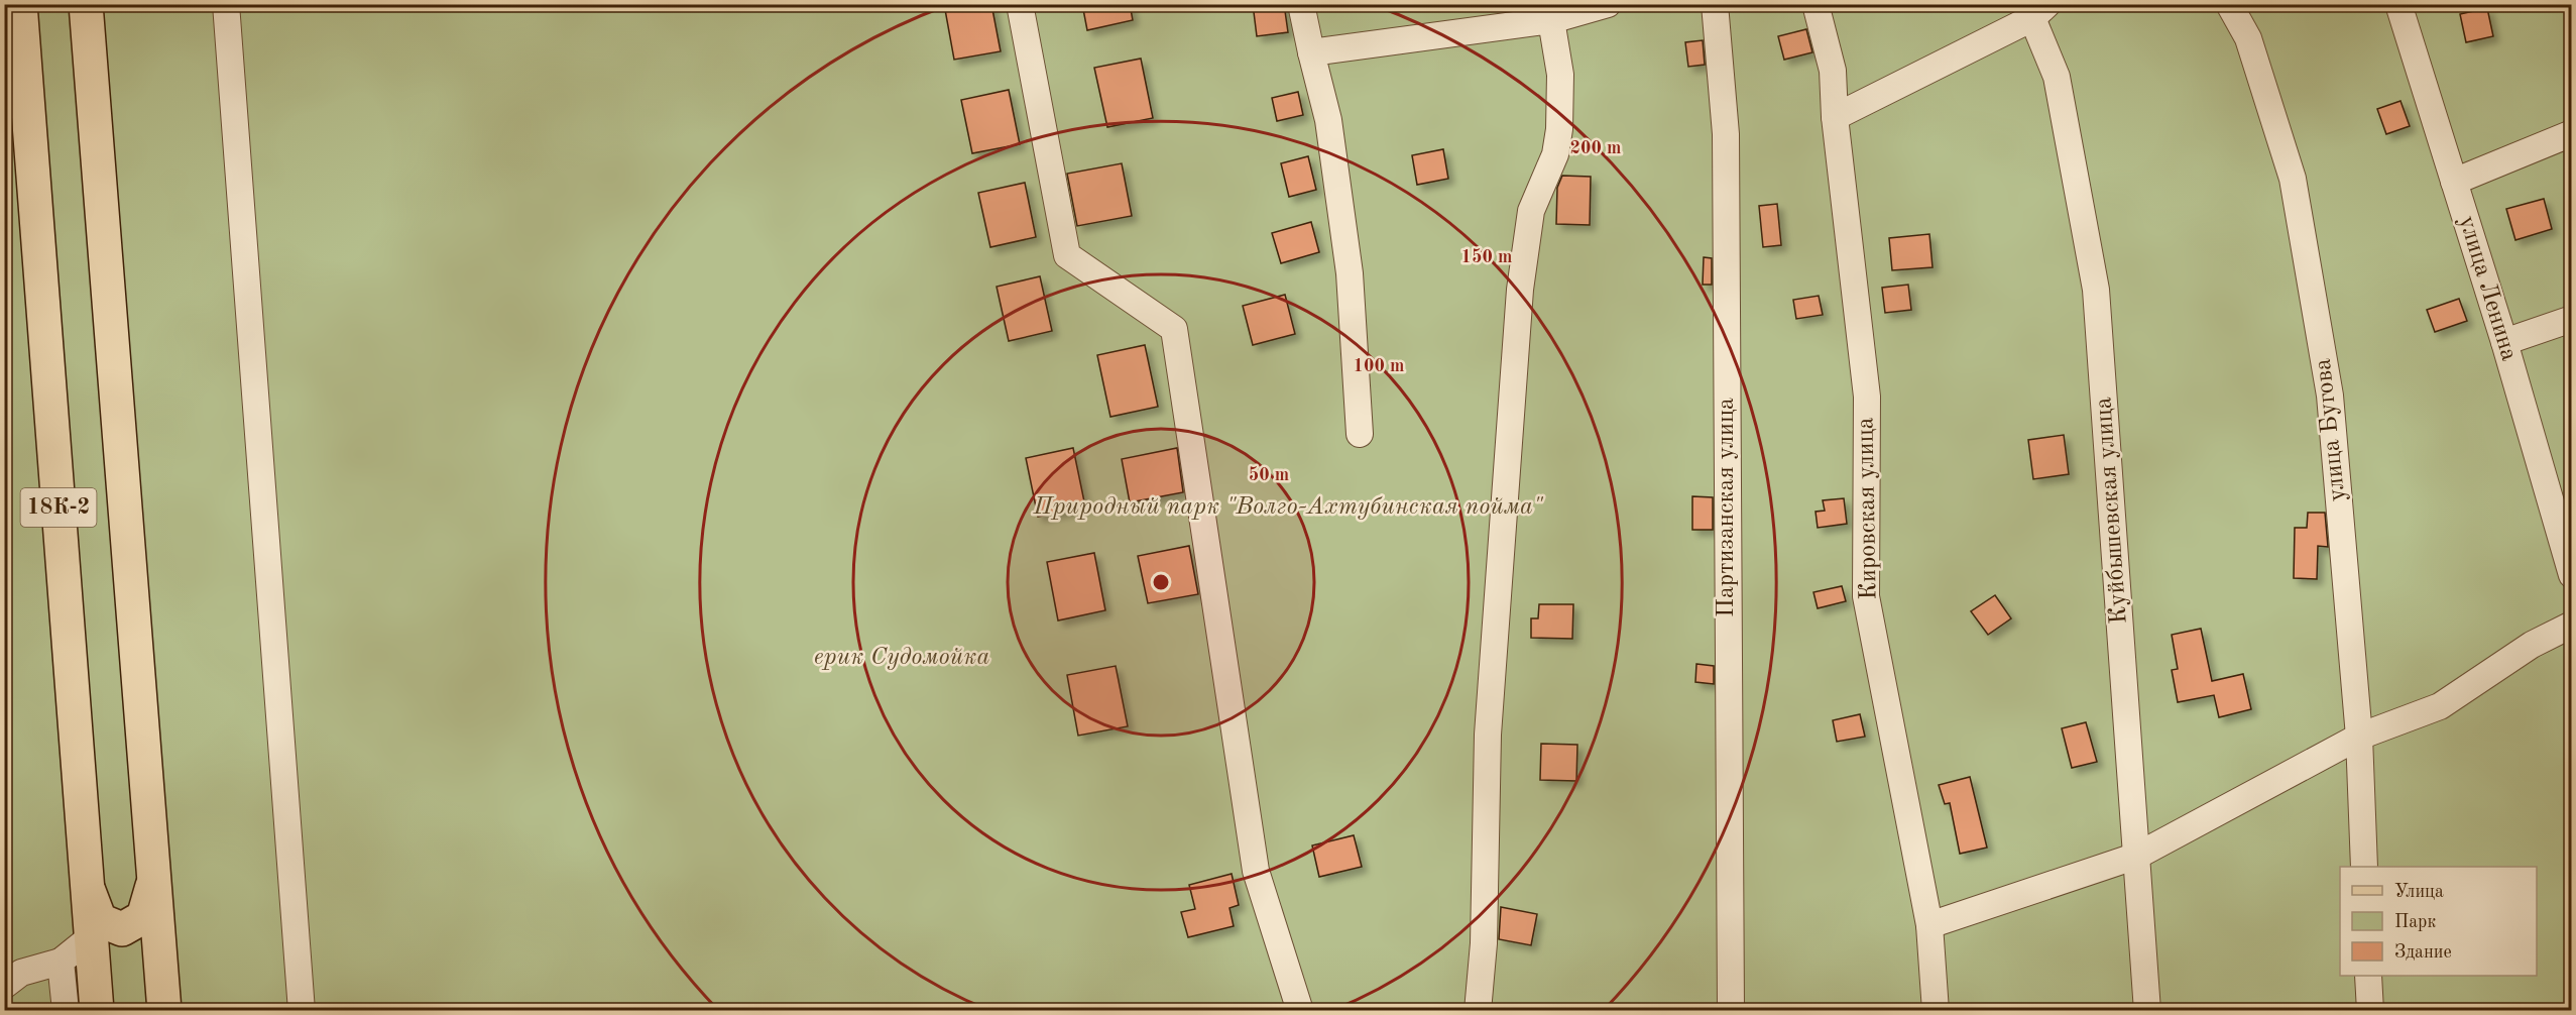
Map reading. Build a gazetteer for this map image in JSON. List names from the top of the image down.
{
  "streets": {
    "main road": ["18К-2"],
    "street": [
      "улица Ленина",
      "улица Бугова",
      "Партизанская улица",
      "Кировская улица",
      "Куйбышевская улица"
    ]
  },
  "parks": ["Природный парк \"Волго-Ахтубинская пойма\"", "ерик Судомойка"],
  "legend": ["Улица", "Парк", "Здание"],
  "rings": [
    "200 m",
    "150 m",
    "100 m",
    "50 m"
  ]
}
